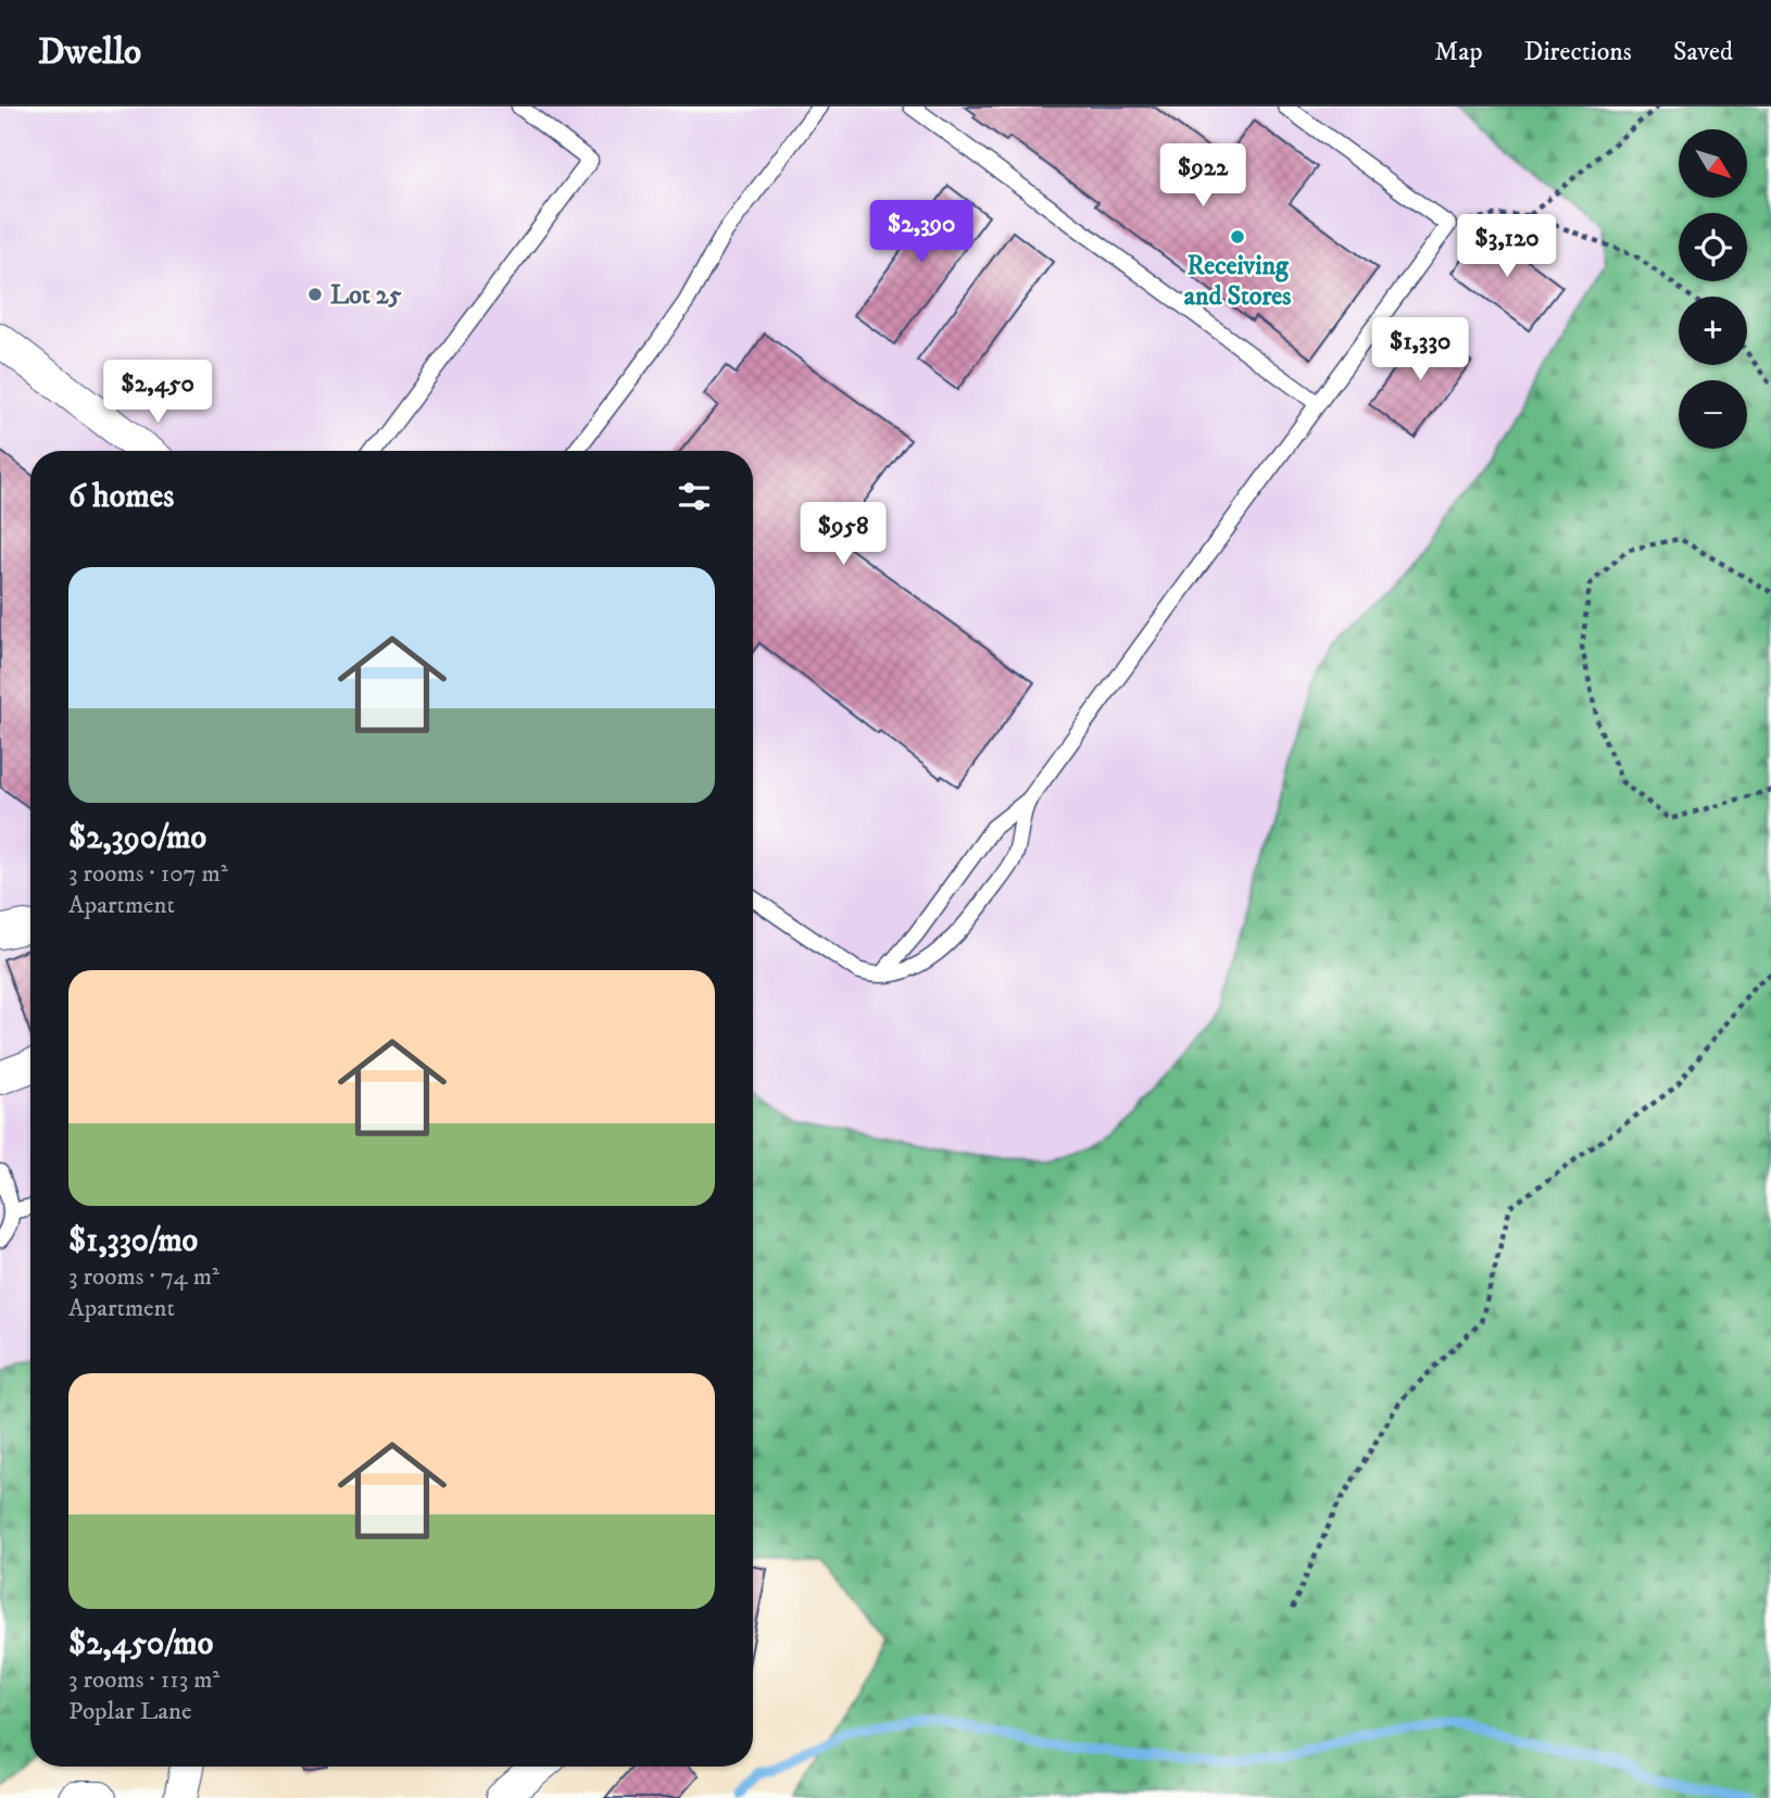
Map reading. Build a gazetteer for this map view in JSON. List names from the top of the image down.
{
  "places": ["Receiving and Stores", "Lot 25"],
  "north": "bottom right",
  "page": {
    "header": "Dwello",
    "nav": ["Map", "Directions", "Saved"],
    "map_buttons": ["+", "−"],
    "price": [
      "$922",
      "$2,390",
      "$3,120",
      "$1,330",
      "$2,450",
      "$958"
    ],
    "heading": "6 homes",
    "list": [
      {
        "name": "$2,390/mo",
        "note": "3 rooms · 107 m² · Apartment"
      },
      {
        "name": "$1,330/mo",
        "note": "3 rooms · 74 m² · Apartment"
      },
      {
        "name": "$2,450/mo",
        "note": "3 rooms · 113 m² · Poplar Lane"
      }
    ]
  }
}
